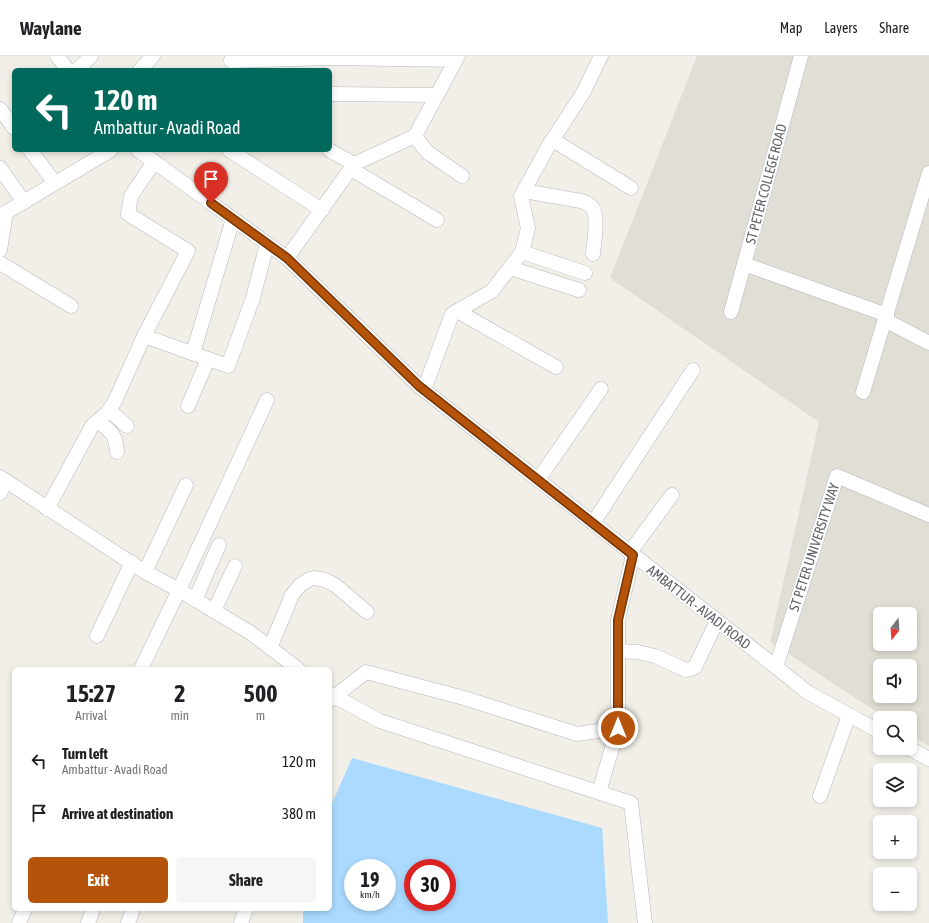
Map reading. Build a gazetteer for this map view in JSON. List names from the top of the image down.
{
  "streets": {
    "street": ["ST PETER COLLEGE ROAD", "ST PETER UNIVERSITY WAY", "AMBATTUR - AVADI ROAD"]
  },
  "crossings": [
    ["ST PETER UNIVERSITY WAY", "AMBATTUR - AVADI ROAD"]
  ],
  "north": "bottom",
  "page": {
    "header": "Waylane",
    "nav": ["Map", "Layers", "Share"],
    "turn": ["120 m", "Ambattur - Avadi Road"],
    "map_buttons": ["+", "−"],
    "eta": [
      "15:27",
      "Arrival",
      "2",
      "min",
      "500",
      "m"
    ],
    "list": [
      {
        "name": "Turn left",
        "note": "Ambattur - Avadi Road",
        "value": "120 m"
      },
      {
        "name": "Arrive at destination",
        "value": "380 m"
      }
    ],
    "buttons": ["Exit", "Share"],
    "speed": "19 km/h",
    "limit": "30"
  }
}
